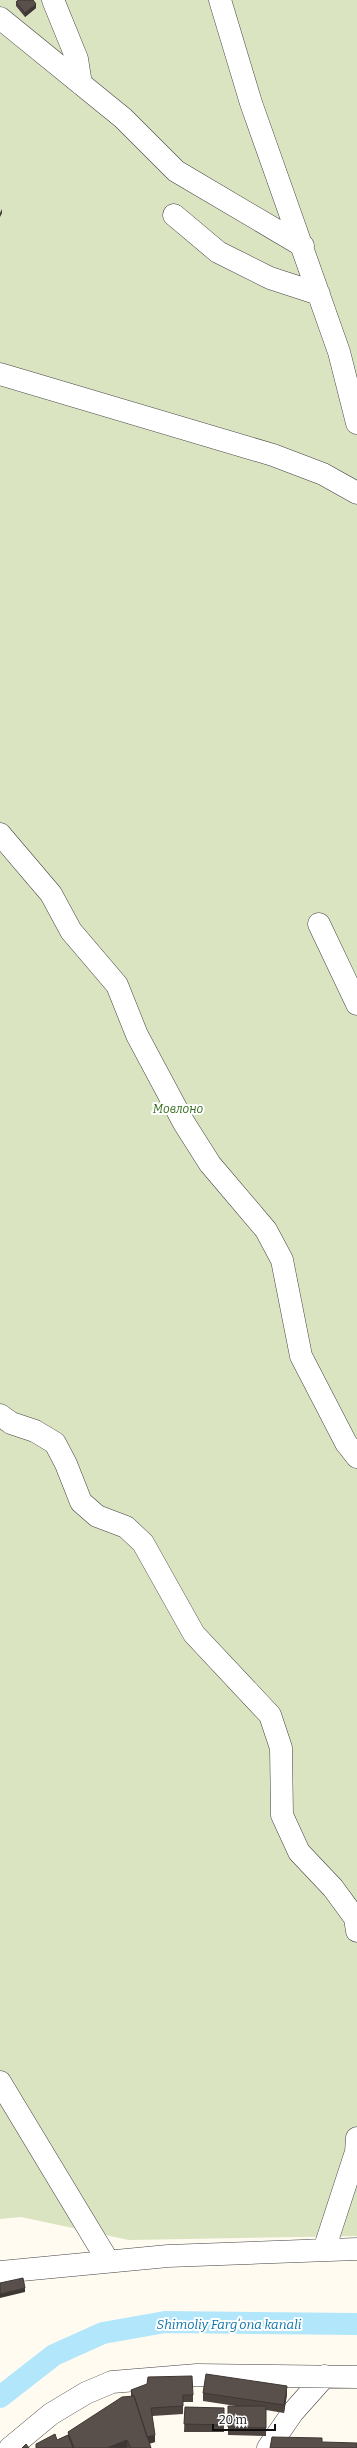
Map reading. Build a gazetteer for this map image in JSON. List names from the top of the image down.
{
  "water": ["Shimoliy Fargʻona kanali"],
  "parks": ["Мовлоно"],
  "scale_bar": "20 m"
}
